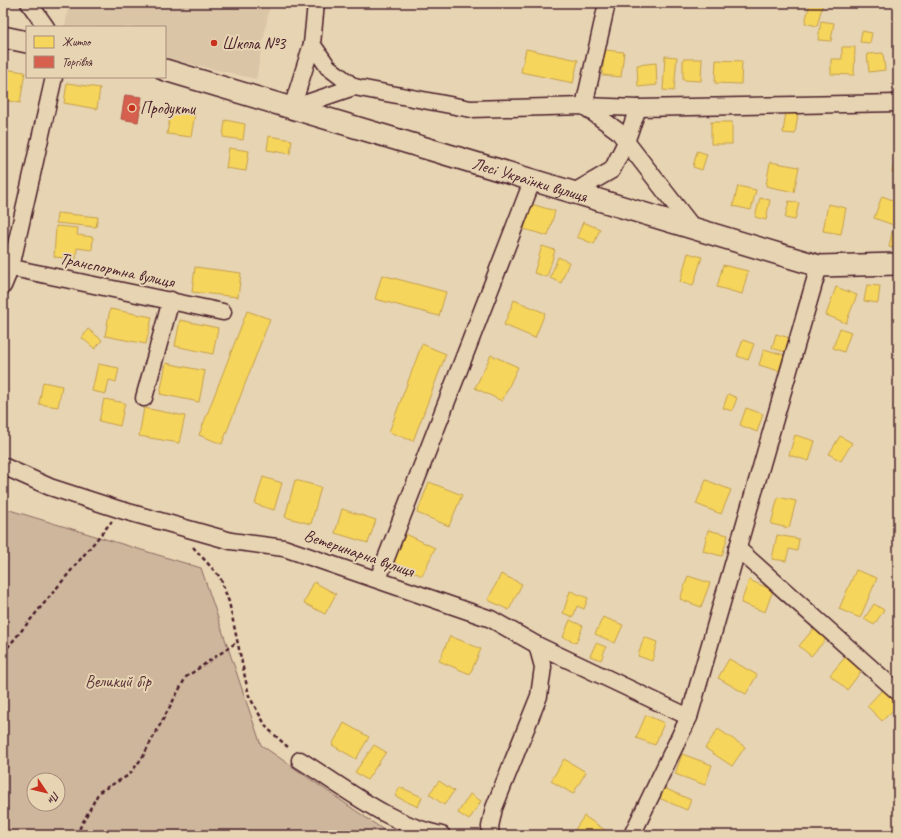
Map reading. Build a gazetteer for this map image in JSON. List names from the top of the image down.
{
  "streets": {
    "street": ["Лесі Українки вулиця", "Транспортна вулиця", "Ветеринарна вулиця"]
  },
  "parks": ["Великий бір"],
  "places": ["Школа №3", "Продукти"],
  "legend": ["Житло", "Торгівля"],
  "north": "bottom right"
}
